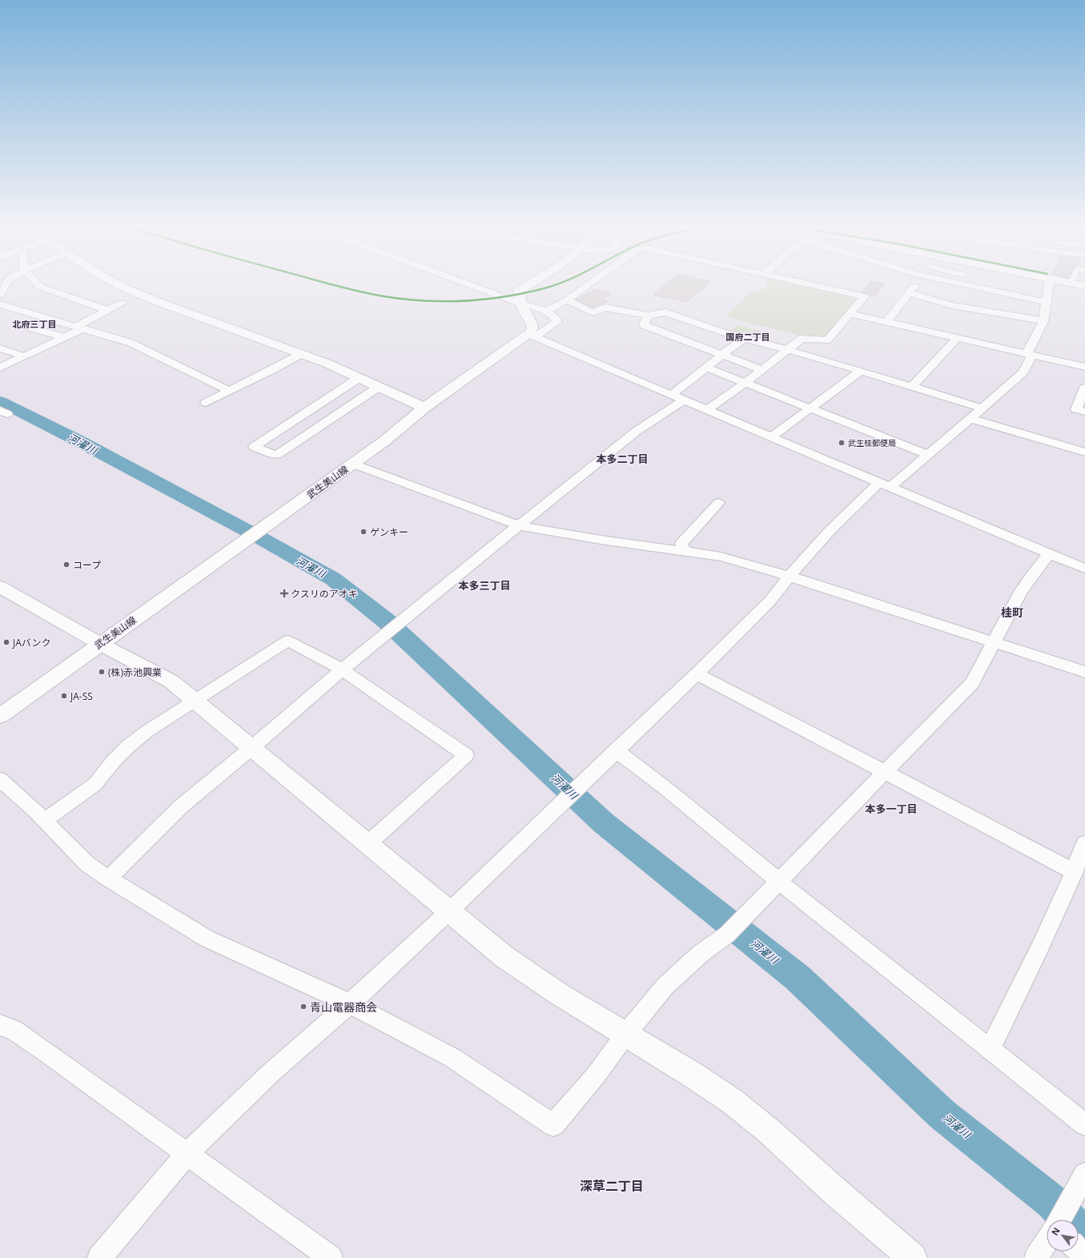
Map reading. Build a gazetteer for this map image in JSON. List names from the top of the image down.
{
  "streets": {
    "street": ["武生美山線"]
  },
  "districts": [
    "北府三丁目",
    "国府二丁目",
    "本多二丁目",
    "本多三丁目",
    "桂町",
    "本多一丁目",
    "深草二丁目"
  ],
  "water": ["河濯川"],
  "places": {
    "other": [
      "武生桂郵便局",
      "ゲンキー",
      "コープ",
      "JAバンク",
      "(株)赤池興業",
      "JA-SS",
      "青山電器商会"
    ],
    "health": ["クスリのアオキ"]
  },
  "north": "top left"
}
